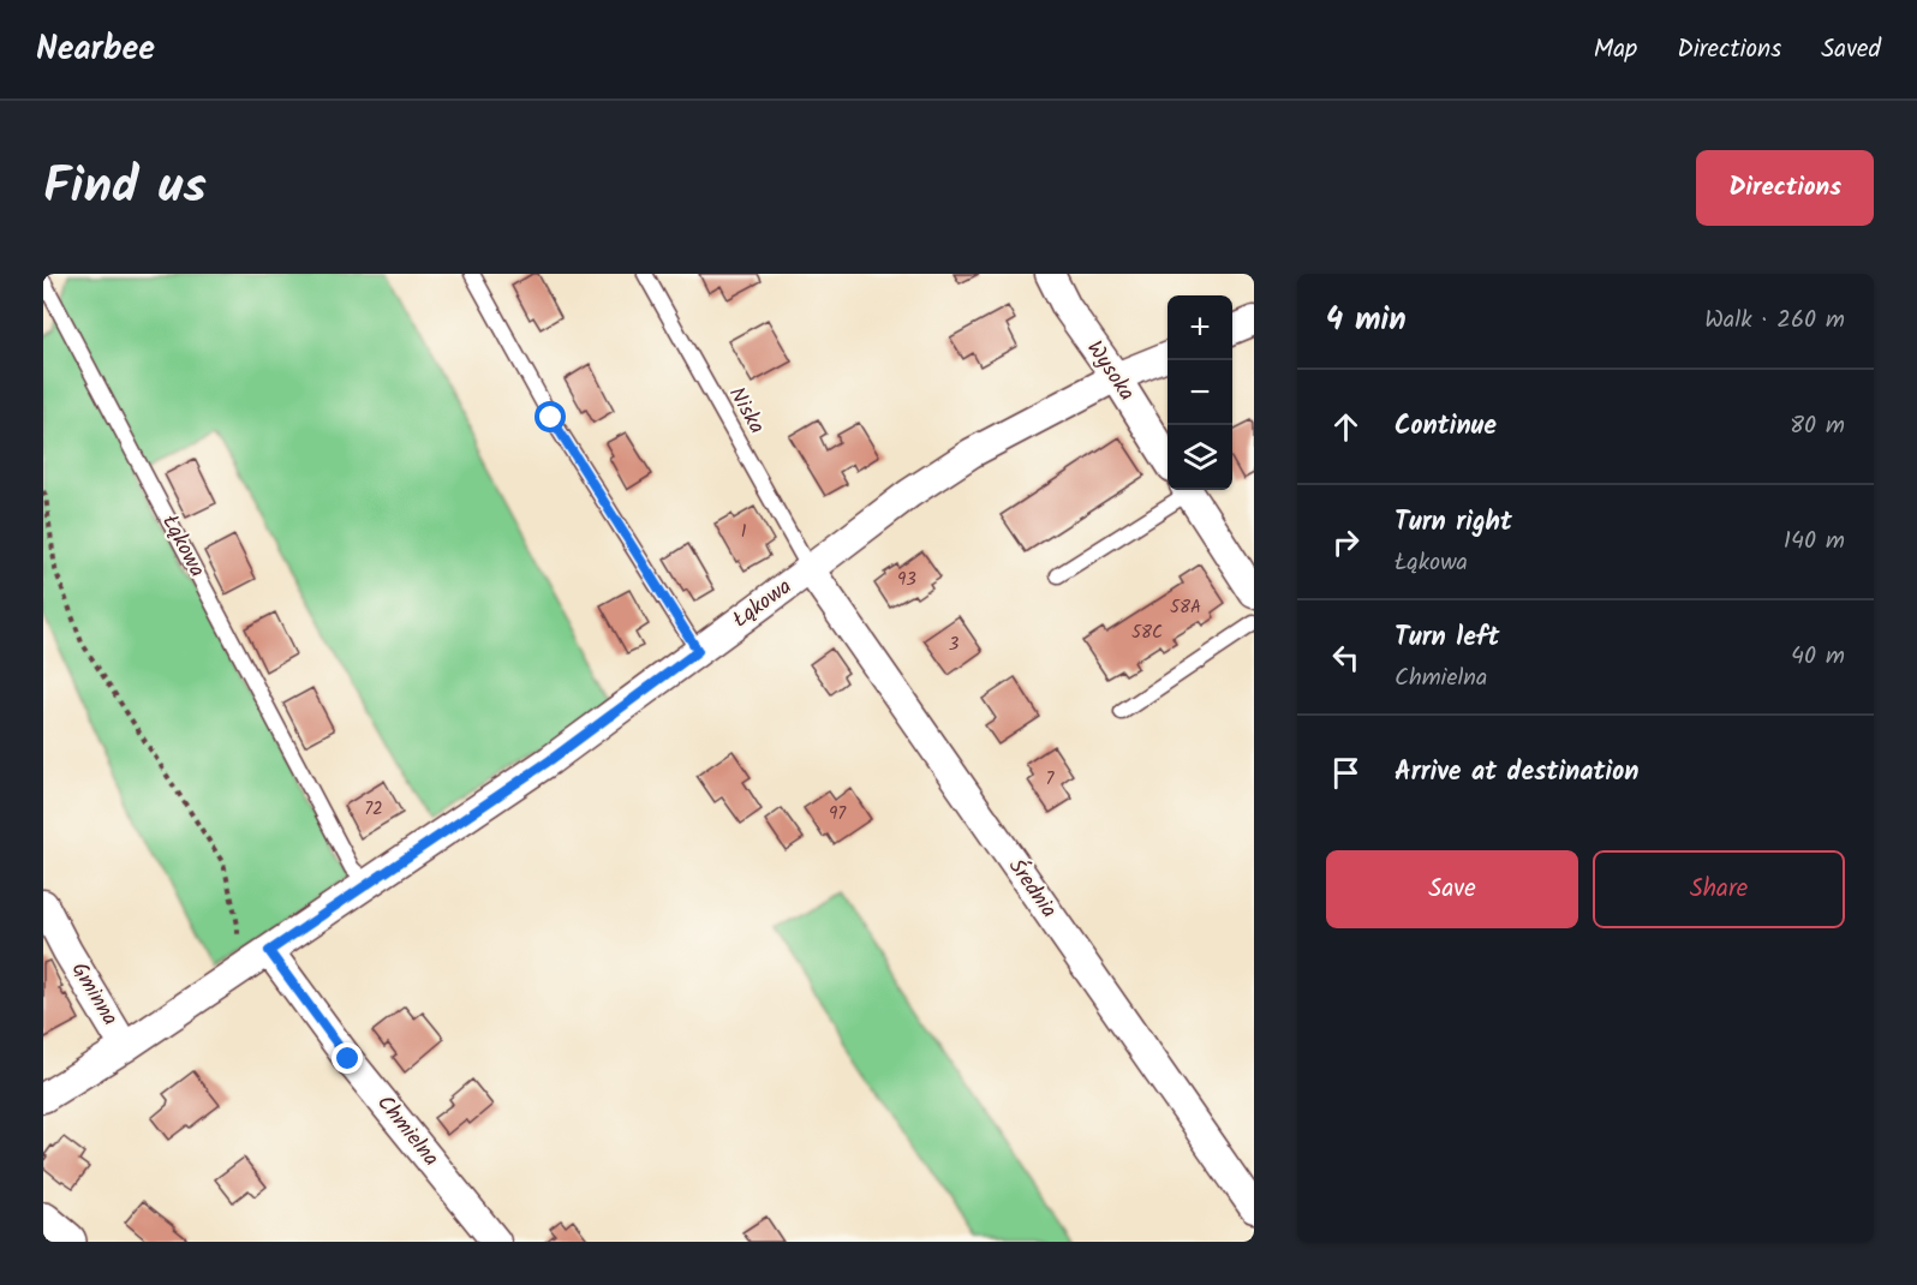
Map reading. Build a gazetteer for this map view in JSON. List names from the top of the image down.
{
  "streets": {
    "street": [
      "Wysoka",
      "Łąkowa",
      "Średnia",
      "Gminna",
      "Chmielna"
    ],
    "lane": ["Niska"]
  },
  "crossings": [
    ["Wysoka", "Łąkowa"],
    ["Niska", "Łąkowa"],
    ["Niska", "Średnia"],
    ["Łąkowa", "Średnia"],
    ["Łąkowa", "Gminna"],
    ["Łąkowa", "Chmielna"]
  ],
  "house_numbers": [
    "1",
    "93",
    "58A",
    "58C",
    "3",
    "7",
    "72",
    "97"
  ],
  "page": {
    "header": "Nearbee",
    "nav": ["Map", "Directions", "Saved"],
    "title": "Find us",
    "buttons": [
      "Directions",
      ["Save", "Share"]
    ],
    "heading": ["4 min", "Walk · 260 m"],
    "map_buttons": ["+", "−"],
    "list": [
      ["Continue", "80 m"],
      ["Turn right", "Łąkowa", "140 m"],
      ["Turn left", "Chmielna", "40 m"],
      "Arrive at destination"
    ]
  }
}
